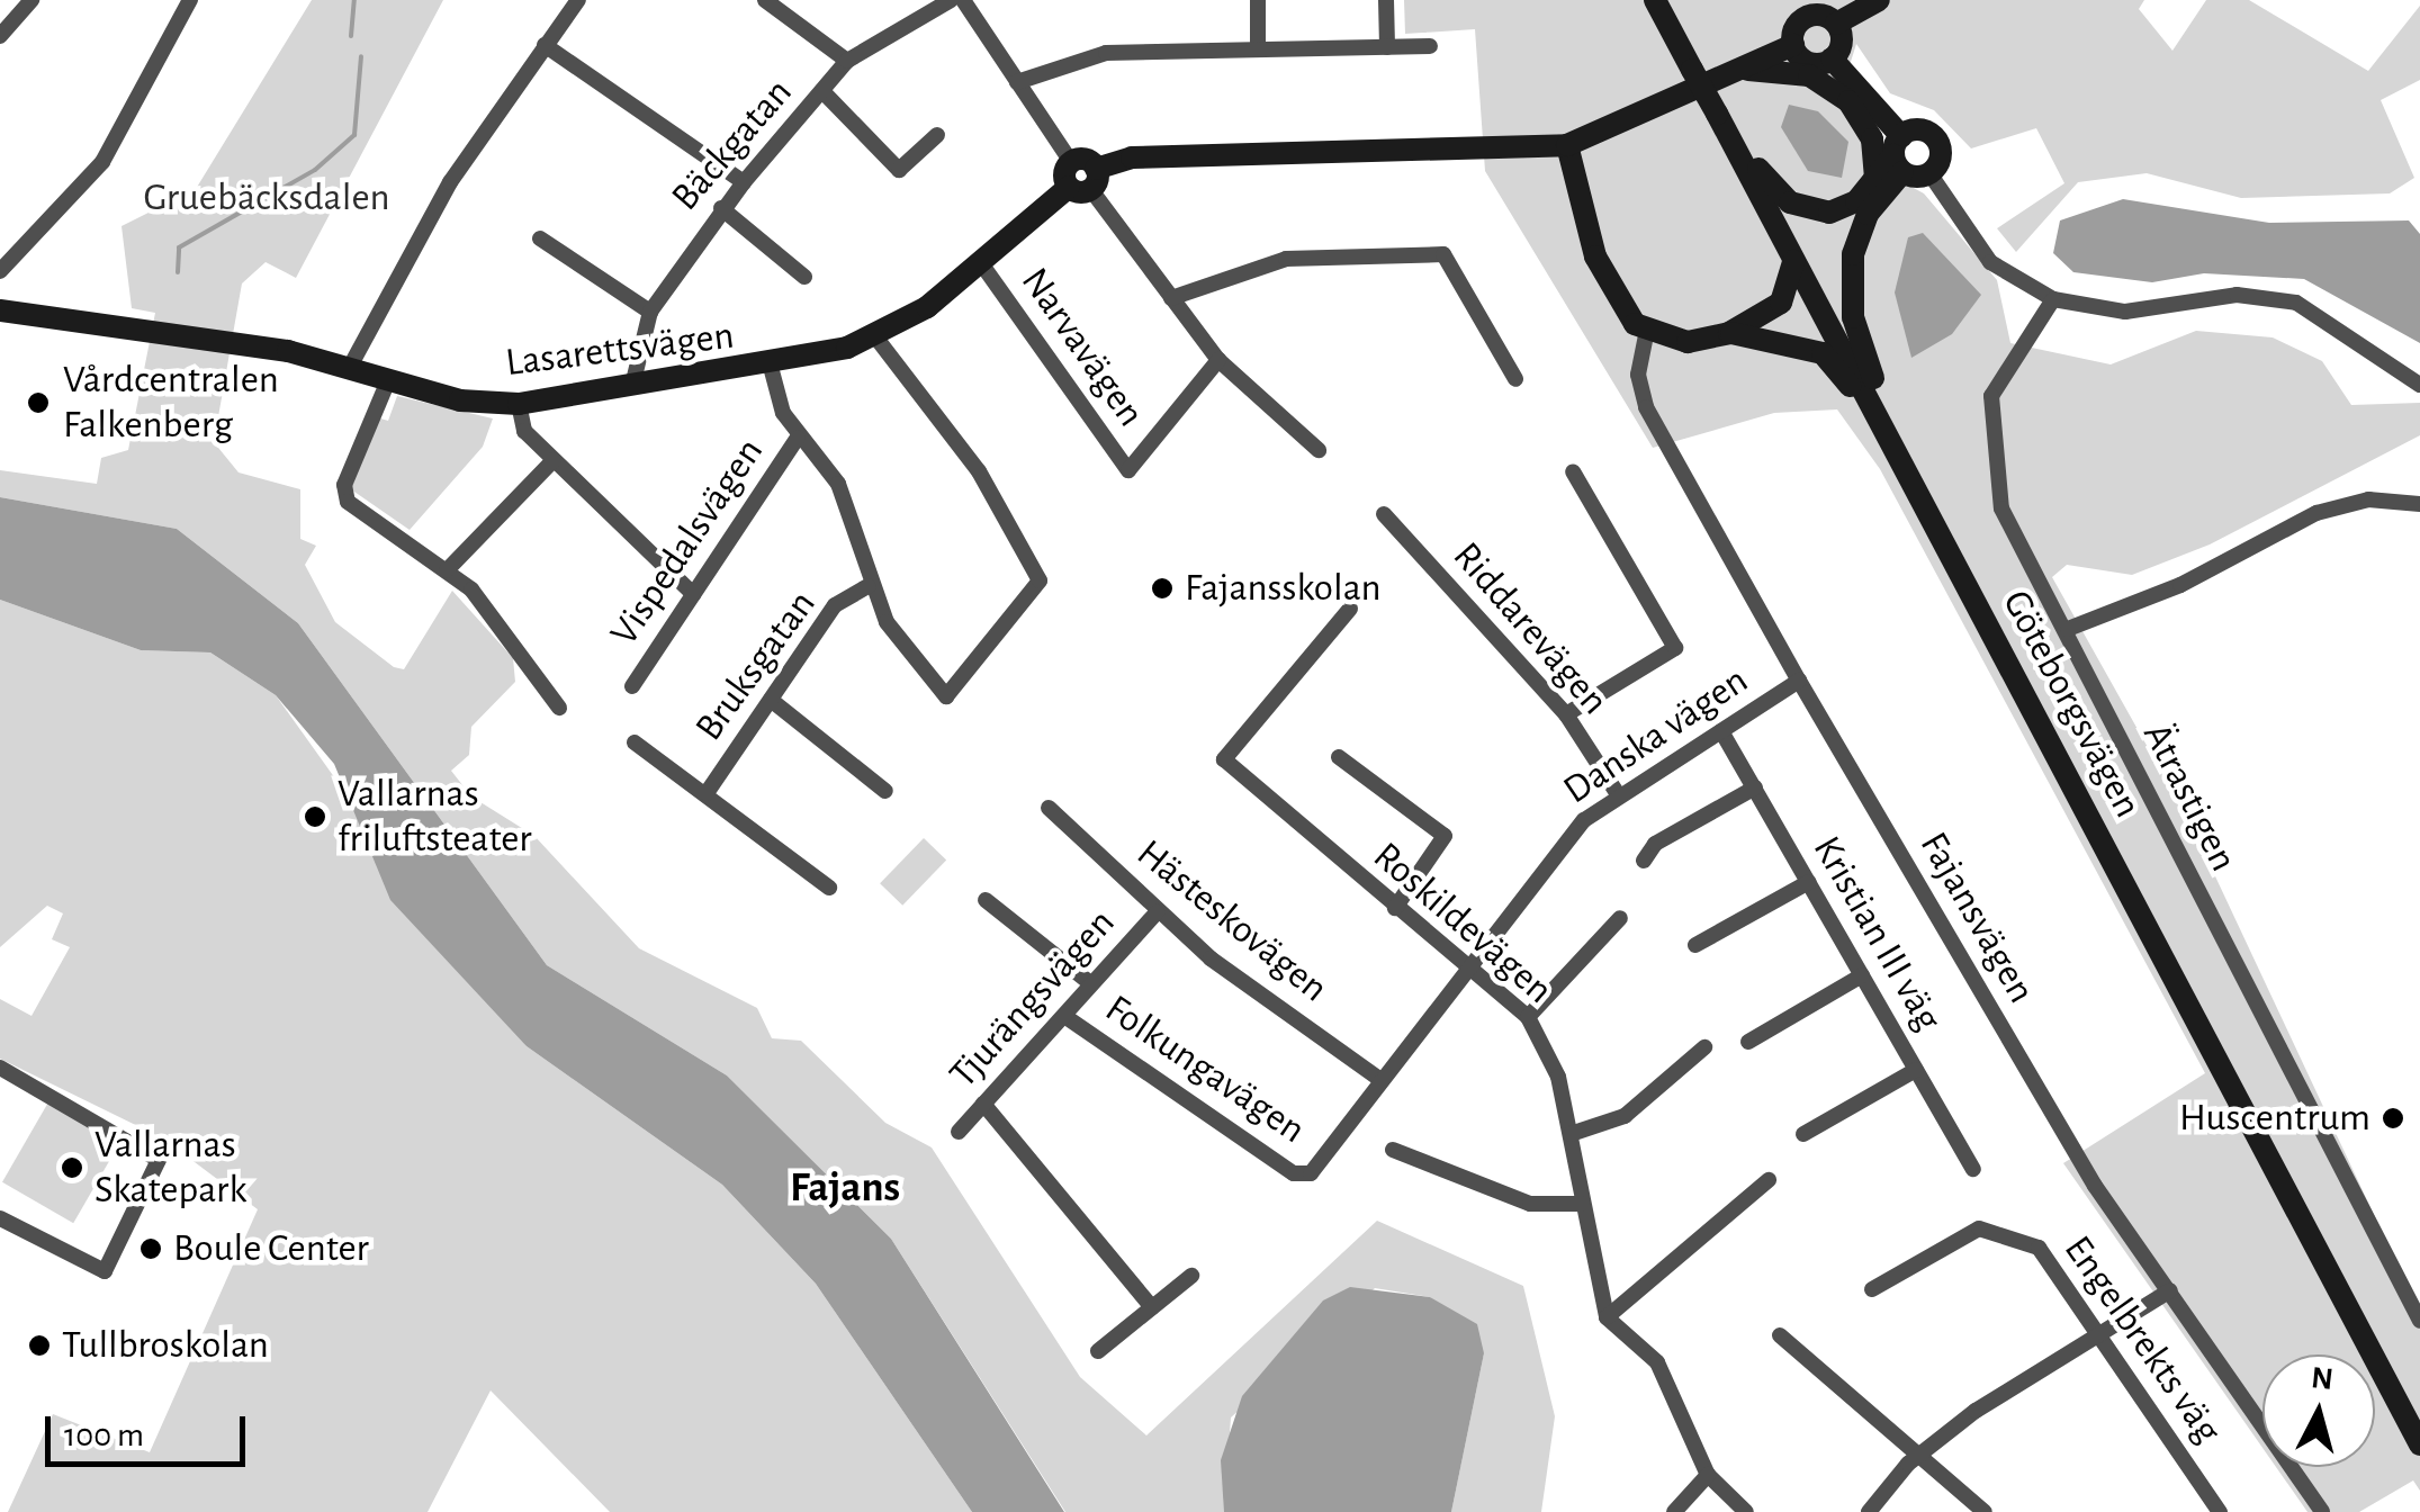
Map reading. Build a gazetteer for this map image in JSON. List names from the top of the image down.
{
  "streets": {
    "main road": ["Lasarettsvägen", "Göteborgsvägen"],
    "street": [
      "Bäckgatan",
      "Narvavägen",
      "Vispedalsvägen",
      "Riddarevägen",
      "Bruksgatan",
      "Danska vägen",
      "Ätrastigen",
      "Fajansvägen",
      "Hästeskovägen",
      "Roskildevägen",
      "Kristian III väg",
      "Tjurängsvägen",
      "Folkungavägen",
      "Engelbrekts väg"
    ]
  },
  "crossings": [
    ["Bäckgatan", "Lasarettsvägen"],
    ["Narvavägen", "Lasarettsvägen"],
    ["Riddarevägen", "Danska vägen"],
    ["Danska vägen", "Fajansvägen"],
    ["Danska vägen", "Hästeskovägen"],
    ["Danska vägen", "Roskildevägen"],
    ["Danska vägen", "Kristian III väg"],
    ["Danska vägen", "Folkungavägen"],
    ["Hästeskovägen", "Tjurängsvägen"],
    ["Tjurängsvägen", "Folkungavägen"]
  ],
  "districts": ["Fajans"],
  "parks": ["Gruebäcksdalen"],
  "places": [
    "Vårdcentralen Falkenberg",
    "Fajansskolan",
    "Vallarnas friluftsteater",
    "Huscentrum",
    "Vallarnas Skatepark",
    "Boule Center",
    "Tullbroskolan"
  ],
  "scale_bar": "100 m",
  "north": "top"
}
